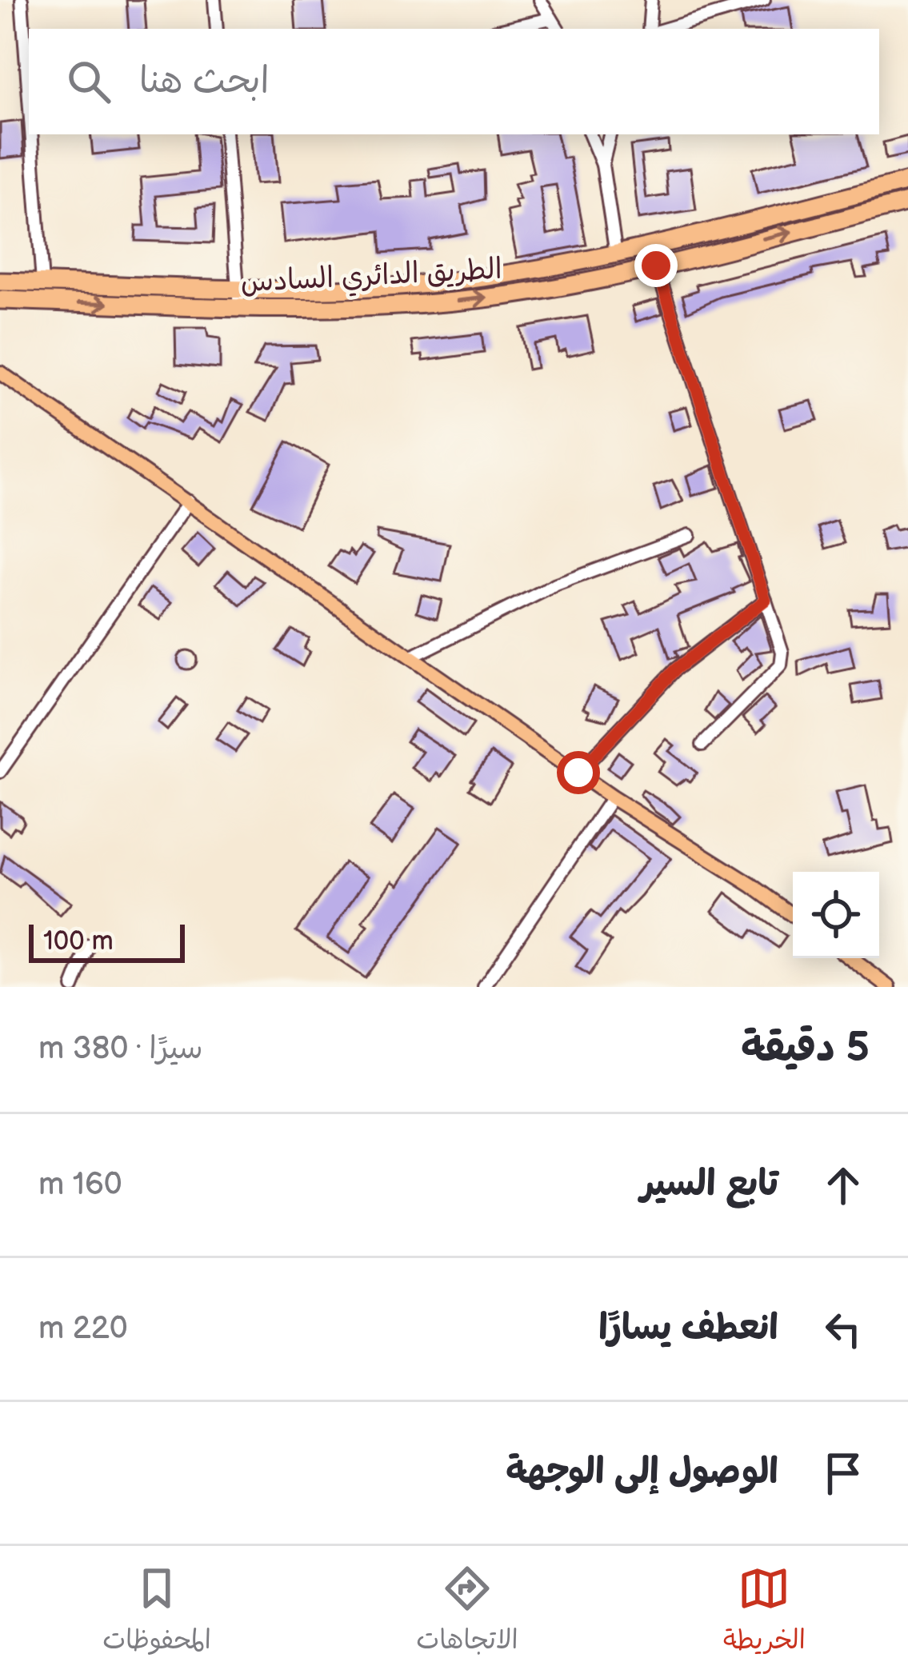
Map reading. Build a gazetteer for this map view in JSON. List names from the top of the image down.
{
  "streets": {
    "highway": ["الطريق الدائري السادس"]
  },
  "scale_bar": "100 m",
  "page": {
    "search": "ابحث هنا",
    "scale": "100 m",
    "heading": ["5 دقيقة", "سيرًا · 380 m"],
    "list": [
      ["تابع السير", "160 m"],
      ["انعطف يسارًا", "220 m"],
      "الوصول إلى الوجهة"
    ],
    "nav": ["الخريطة", "الاتجاهات", "المحفوظات"]
  }
}
